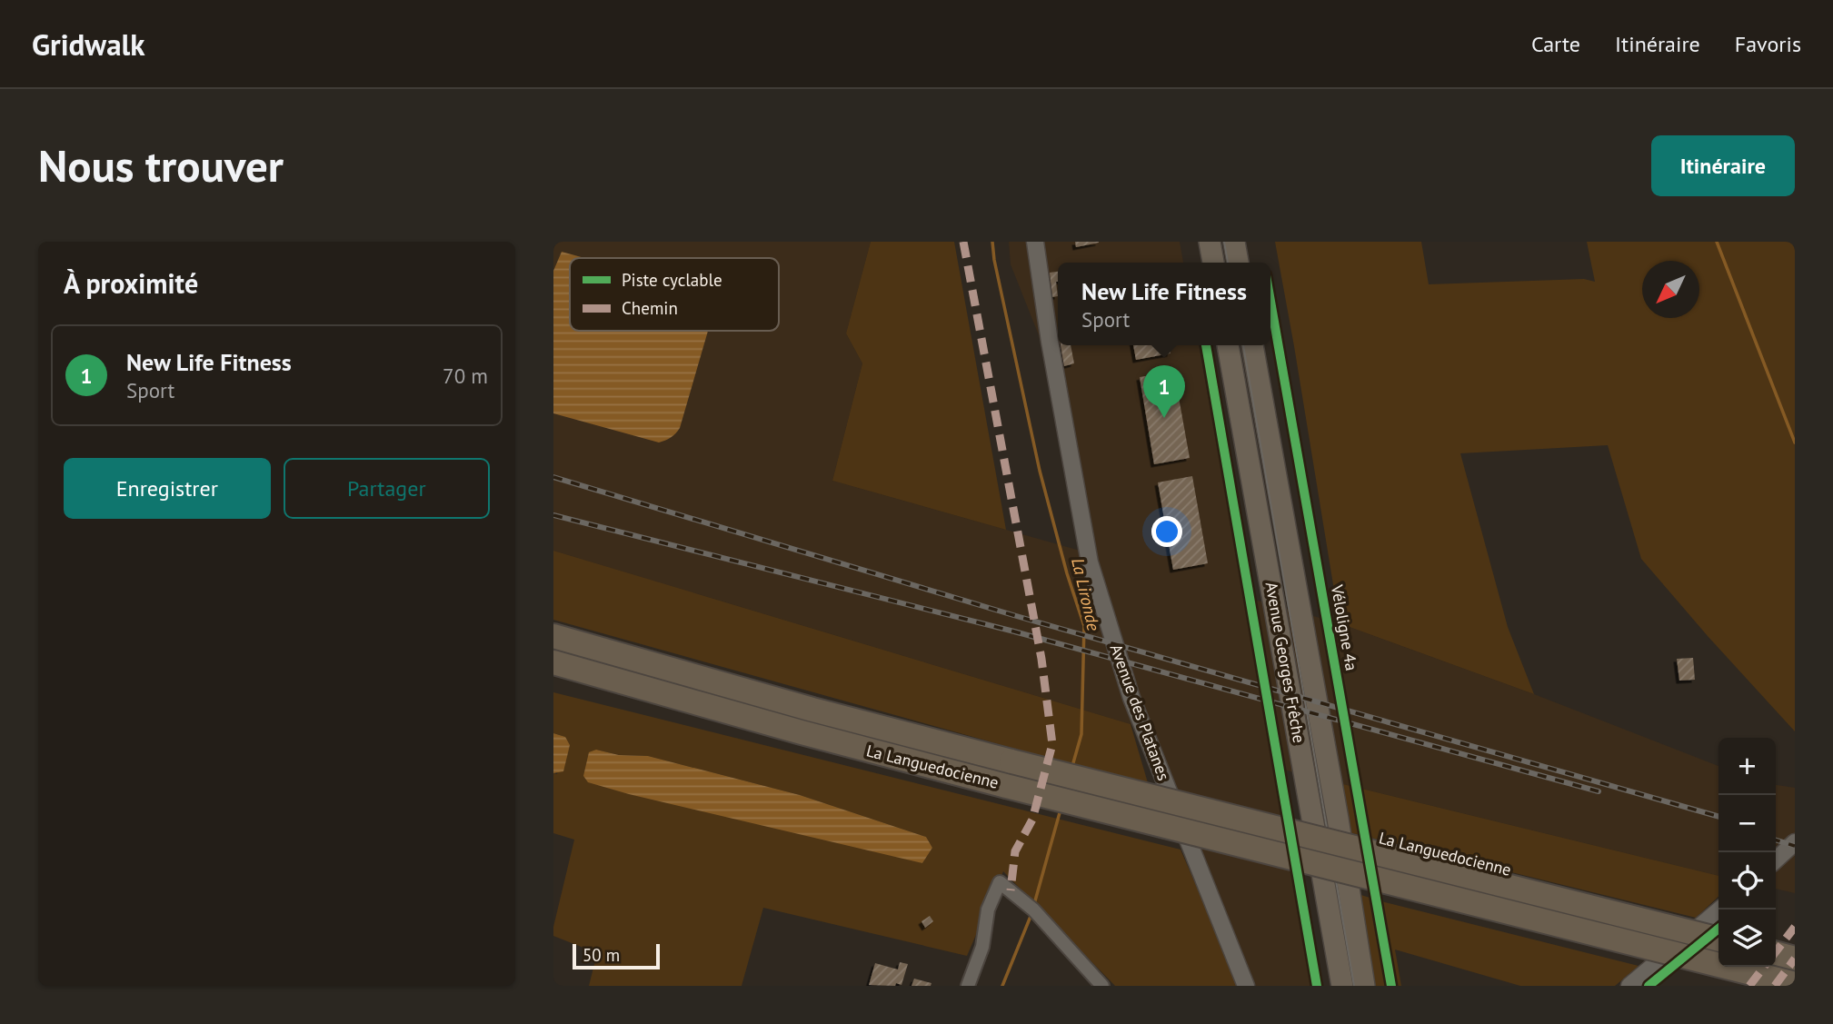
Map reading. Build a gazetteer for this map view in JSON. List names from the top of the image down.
{
  "streets": {
    "highway": ["La Languedocienne"],
    "main road": ["Avenue Georges Frêche"],
    "street": ["Avenue des Platanes"],
    "cycle path": ["Véloligne 4a"]
  },
  "water": ["La Lironde"],
  "legend": ["Piste cyclable", "Chemin"],
  "scale_bar": "50 m",
  "north": "bottom left",
  "page": {
    "header": "Gridwalk",
    "nav": ["Carte", "Itinéraire", "Favoris"],
    "buttons": [
      "Itinéraire",
      ["Enregistrer", "Partager"]
    ],
    "title": "Nous trouver",
    "heading": "À proximité",
    "popup": ["New Life Fitness", "Sport"],
    "list": [
      {
        "mark": "1",
        "name": "New Life Fitness",
        "note": "Sport",
        "value": "70 m"
      }
    ],
    "pins": "1",
    "map_buttons": ["+", "−"],
    "scale": "50 m"
  }
}
